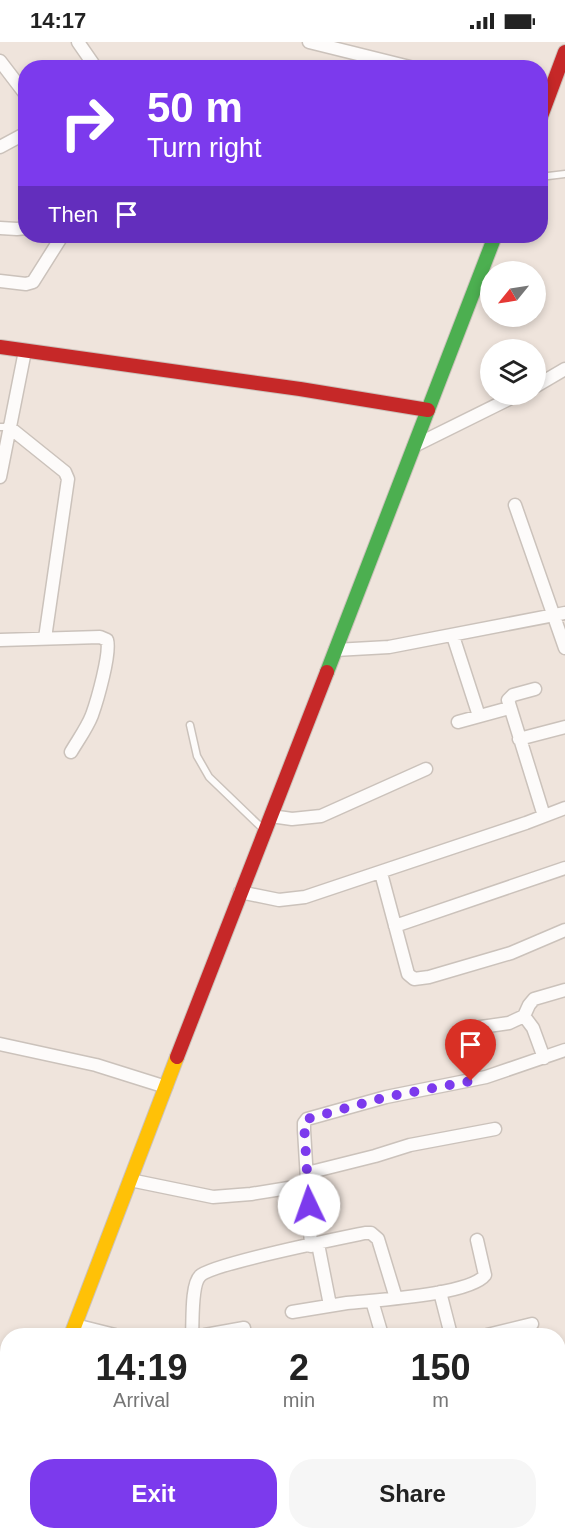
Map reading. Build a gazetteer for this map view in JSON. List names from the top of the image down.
{
  "north": "bottom left",
  "page": {
    "status": "14:17",
    "turn": ["50 m", "Turn right"],
    "then": "Then",
    "eta": [
      "14:19",
      "Arrival",
      "2",
      "min",
      "150",
      "m"
    ],
    "buttons": ["Exit", "Share"]
  }
}
